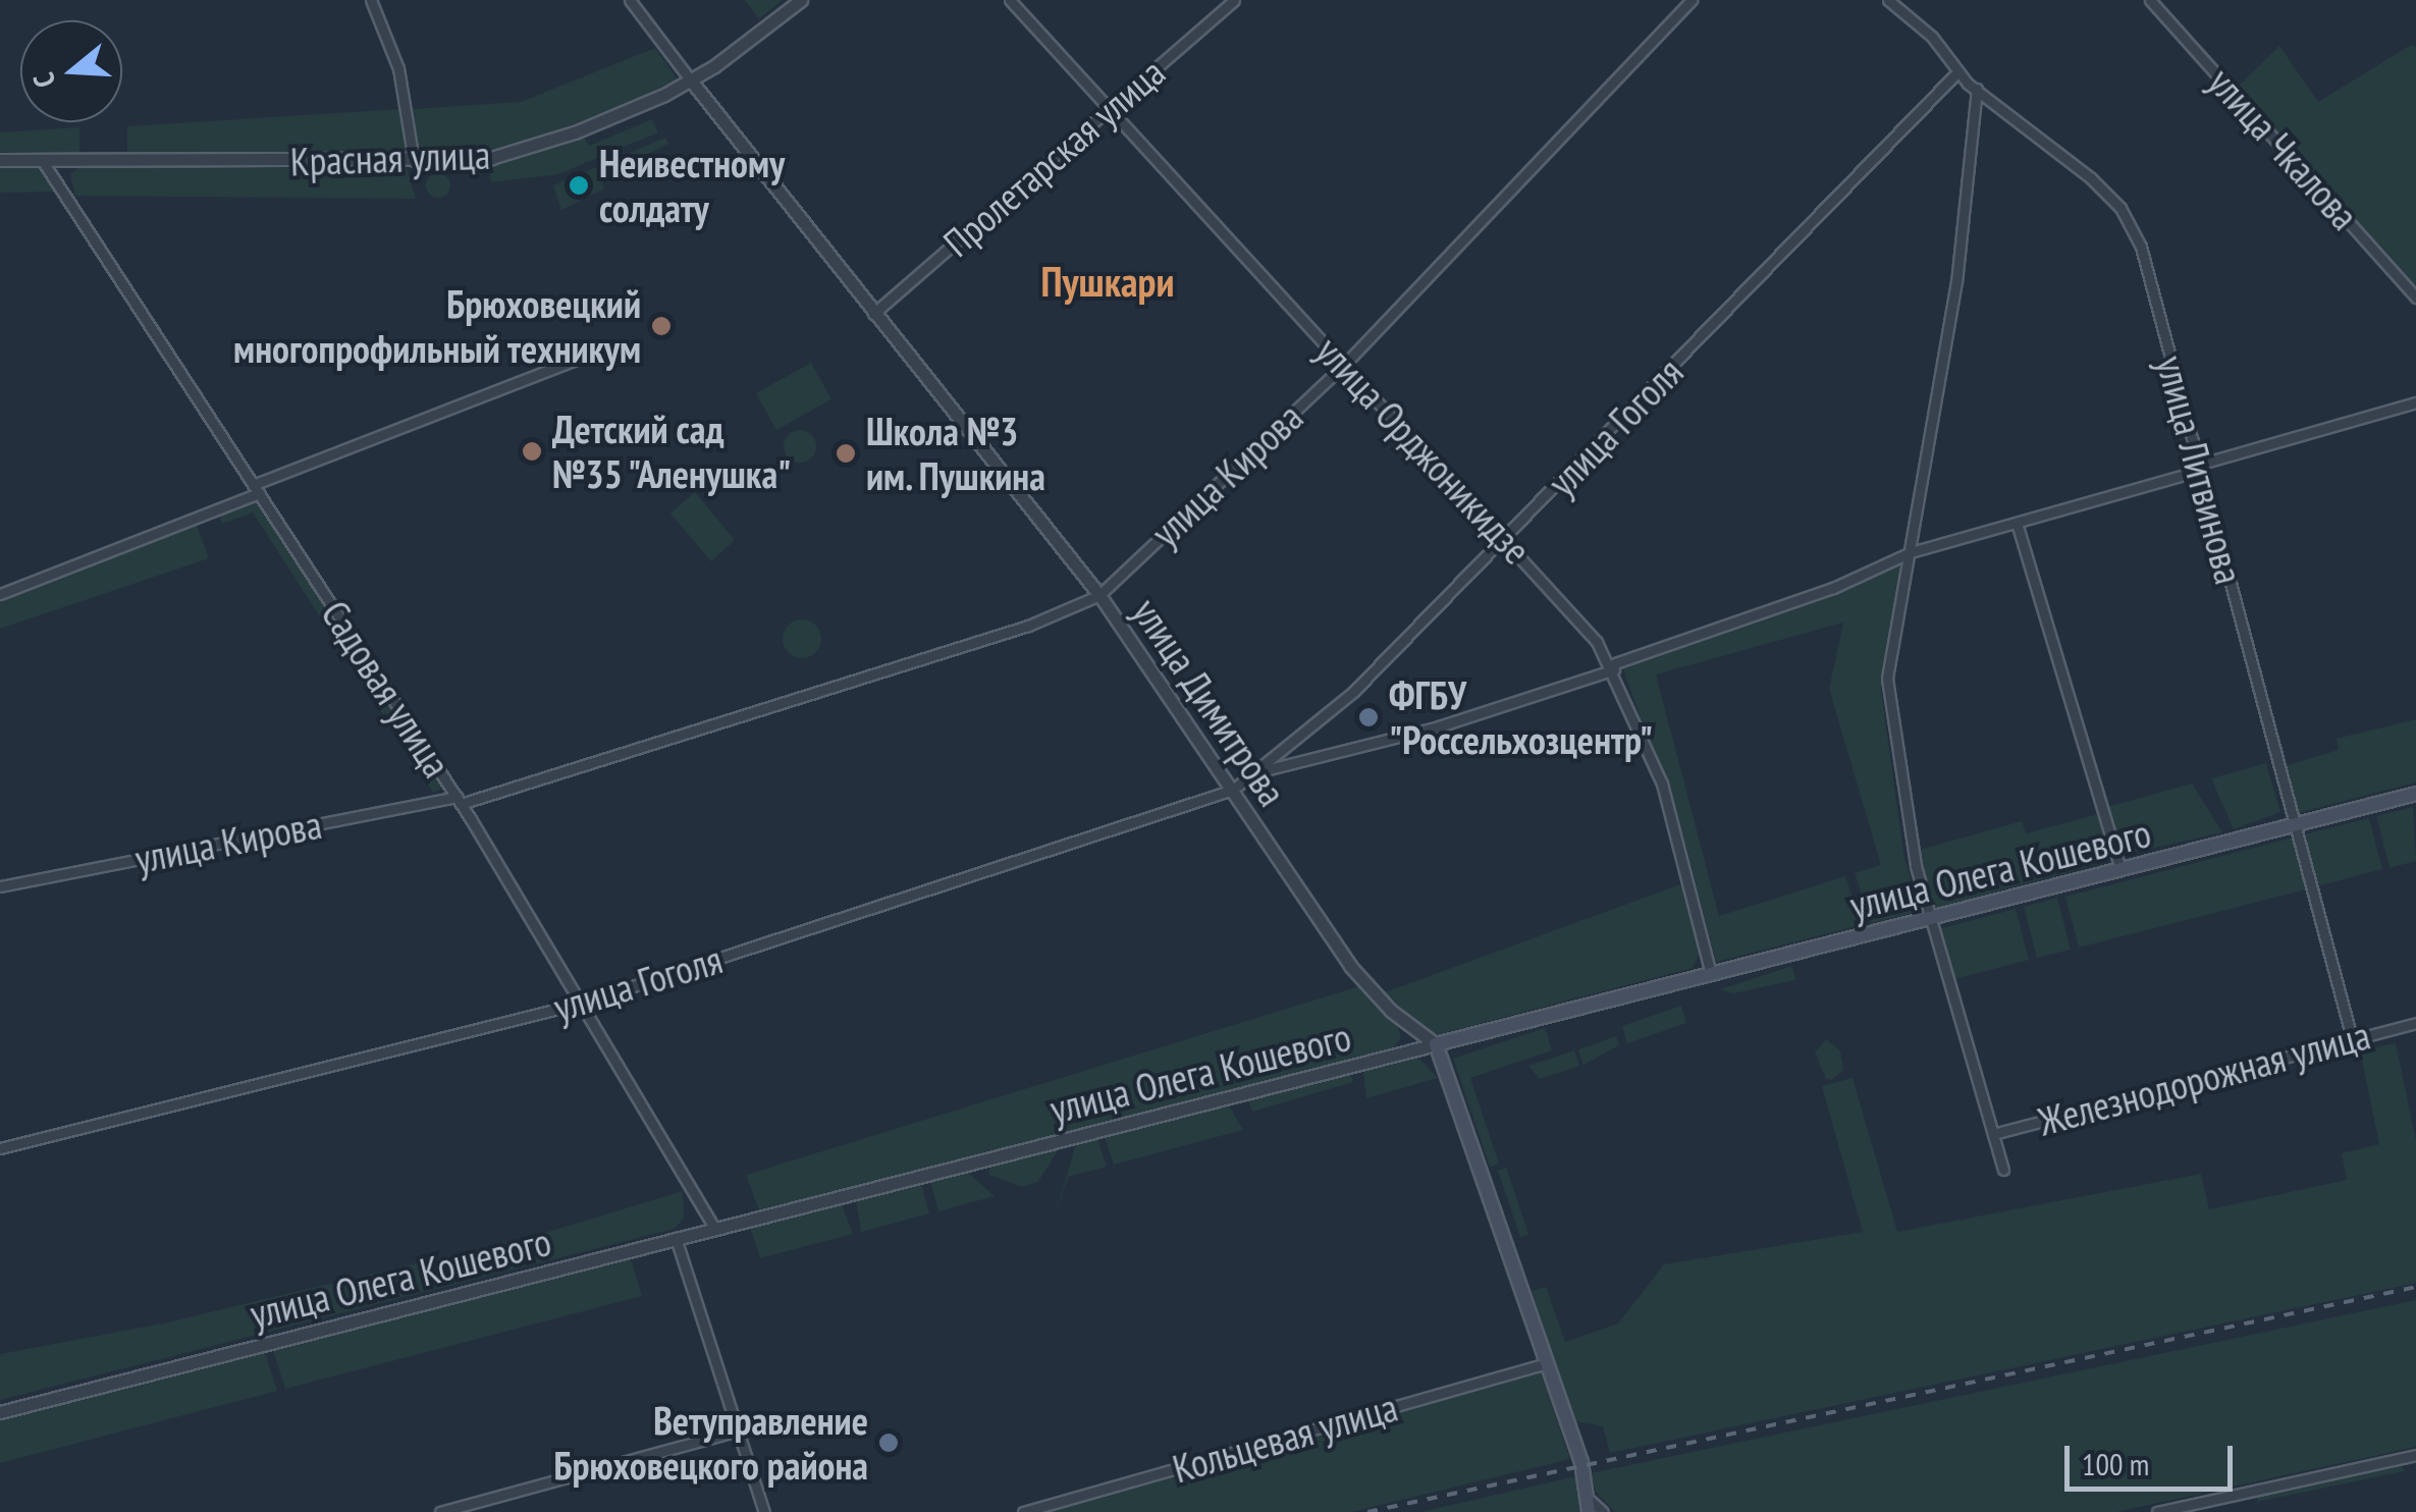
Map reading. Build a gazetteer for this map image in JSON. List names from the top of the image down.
{
  "streets": {
    "main road": ["улица Димитрова", "улица Олега Кошевого"],
    "street": [
      "улица Чкалова",
      "Пролетарская улица",
      "Красная улица",
      "улица Гоголя",
      "улица Орджоникидзе",
      "улица Литвинова",
      "улица Кирова",
      "Садовая улица",
      "Железнодорожная улица",
      "Кольцевая улица"
    ]
  },
  "crossings": [
    ["Пролетарская улица", "улица Орджоникидзе"],
    ["Пролетарская улица", "улица Димитрова"],
    ["Красная улица", "Садовая улица"],
    ["Красная улица", "улица Димитрова"],
    ["улица Гоголя", "улица Орджоникидзе"],
    ["улица Гоголя", "улица Литвинова"],
    ["улица Гоголя", "Садовая улица"],
    ["улица Гоголя", "улица Димитрова"],
    ["улица Орджоникидзе", "улица Кирова"],
    ["улица Орджоникидзе", "улица Олега Кошевого"],
    ["улица Литвинова", "улица Олега Кошевого"],
    ["улица Литвинова", "Железнодорожная улица"],
    ["улица Кирова", "Садовая улица"],
    ["улица Кирова", "улица Димитрова"],
    ["Садовая улица", "улица Олега Кошевого"],
    ["улица Димитрова", "улица Олега Кошевого"],
    ["улица Димитрова", "Кольцевая улица"],
    ["улица Олега Кошевого", "Железнодорожная улица"]
  ],
  "districts": ["Пушкари"],
  "places": [
    "Неивестному солдату",
    "Брюховецкий многопрофильный техникум",
    "Детский сад №35 \"Аленушка\"",
    "Школа №3 им. Пушкина",
    "ФГБУ \"Россельхозцентр\"",
    "Ветуправление Брюховецкого района"
  ],
  "scale_bar": "100 m",
  "north": "left"
}
